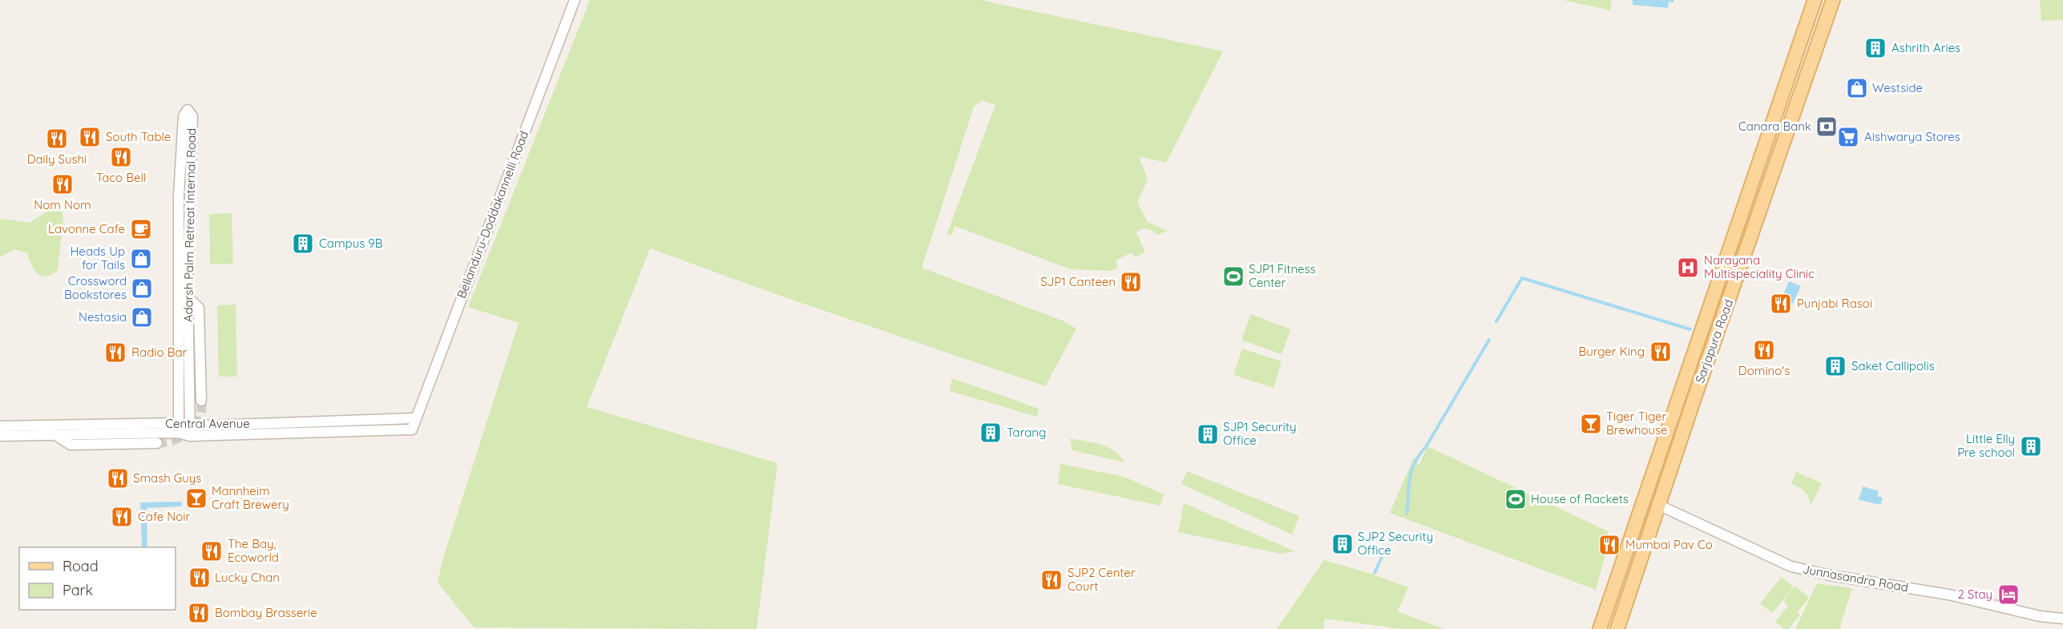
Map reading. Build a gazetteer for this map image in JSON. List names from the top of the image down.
{
  "streets": {
    "main road": ["Sarjapura Road"],
    "street": [
      "Bellanduru-Doddakannelli Road",
      "Adarsh Palm Retreat Internal Road",
      "Central Avenue",
      "Junnasandra Road"
    ]
  },
  "crossings": [
    ["Bellanduru-Doddakannelli Road", "Central Avenue"],
    ["Adarsh Palm Retreat Internal Road", "Central Avenue"],
    ["Sarjapura Road", "Junnasandra Road"]
  ],
  "places": {
    "building": [
      "Ashrith Aries",
      "Campus 9B",
      "Saket Callipolis",
      "Tarang",
      "SJP1 Security Office",
      "Little Elly Pre school",
      "SJP2 Security Office"
    ],
    "shop": [
      "Westside",
      "Heads Up for Tails",
      "Crossword Bookstores",
      "Nestasia"
    ],
    "bank": ["Canara Bank"],
    "restaurant": [
      "South Table",
      "Daily Sushi",
      "Taco Bell",
      "Nom Nom",
      "SJP1 Canteen",
      "Punjabi Rasoi",
      "Domino's",
      "Burger King",
      "Radio Bar",
      "Smash Guys",
      "Cafe Noir",
      "Mumbai Pav Co",
      "The Bay, Ecoworld",
      "Lucky Chan",
      "SJP2 Center Court",
      "Bombay Brasserie"
    ],
    "supermarket": ["Aishwarya Stores"],
    "cafe": ["Lavonne Cafe"],
    "hospital": ["Narayana Multispeciality Clinic"],
    "sports": ["SJP1 Fitness Center", "House of Rackets"],
    "bar": ["Tiger Tiger Brewhouse", "Mannheim Craft Brewery"],
    "hotel": ["2 Stay"]
  },
  "legend": ["Road", "Park"]
}
